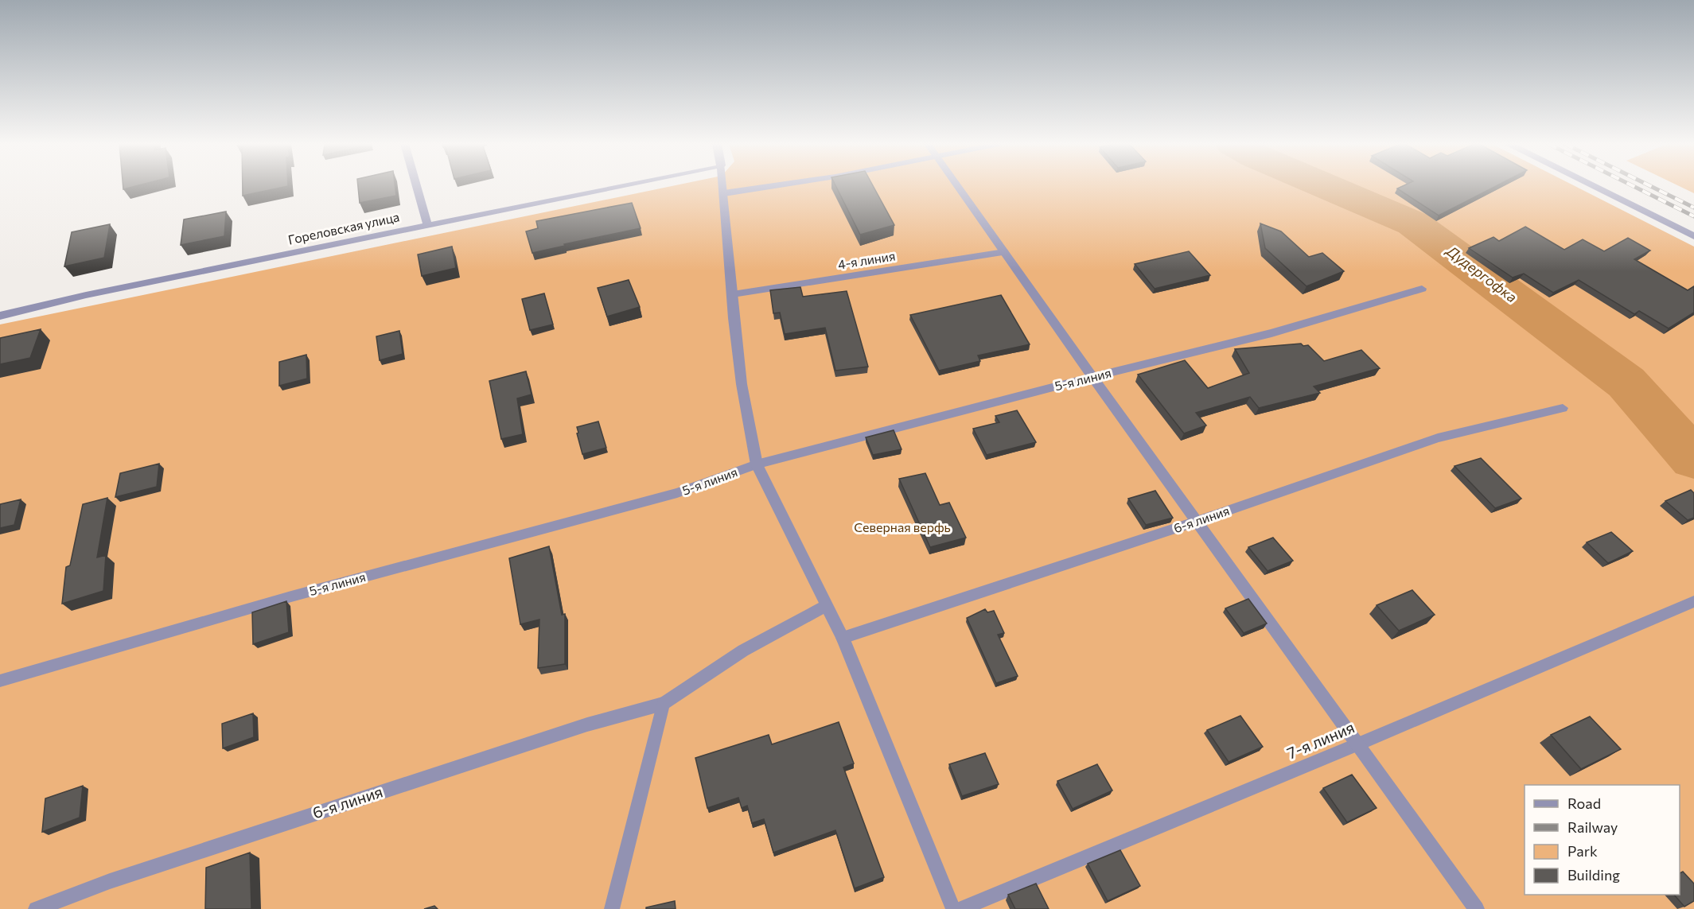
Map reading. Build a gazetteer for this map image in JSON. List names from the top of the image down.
{
  "streets": {
    "street": [
      "Гореловская улица",
      "4-я линия",
      "5-я линия",
      "6-я линия",
      "7-я линия"
    ]
  },
  "water": ["Дудергофка"],
  "parks": ["Северная верфь"],
  "legend": [
    "Road",
    "Railway",
    "Park",
    "Building"
  ]
}
